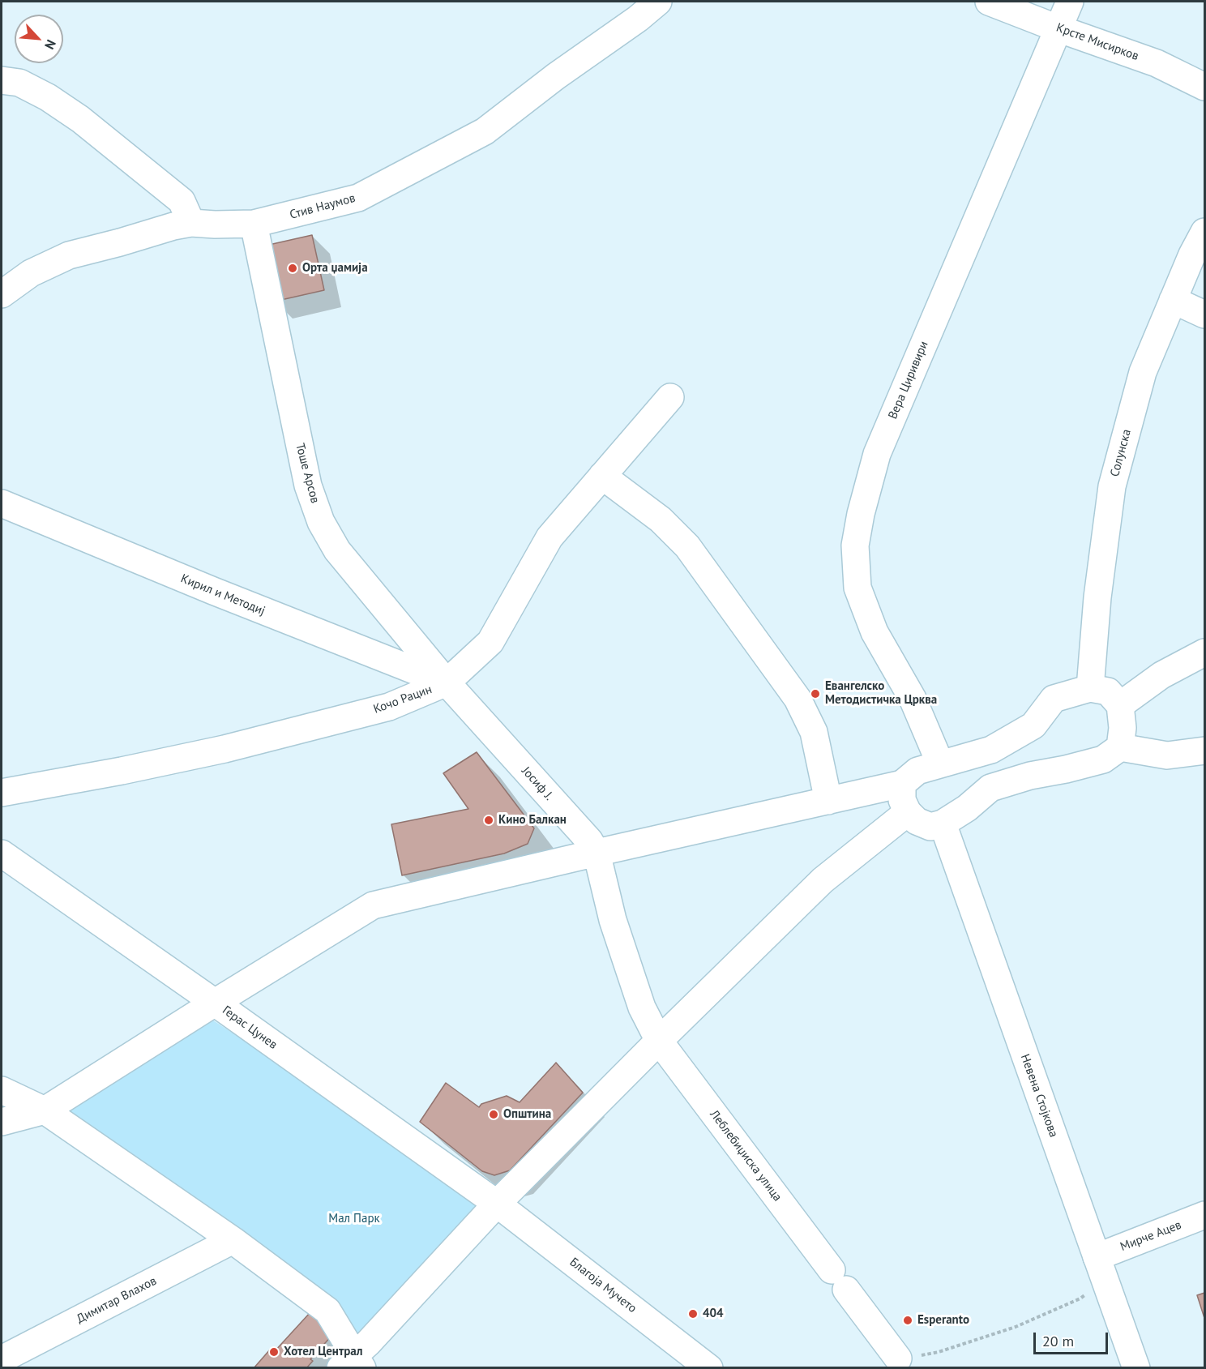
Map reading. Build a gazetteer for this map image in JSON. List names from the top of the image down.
{
  "streets": {
    "street": [
      "Крсте Мисирков",
      "Стив Наумов",
      "Вера Циривири",
      "Солунска",
      "Тоше Арсов",
      "Кирил и Методиј",
      "Кочо Рацин",
      "Јосиф Ј.",
      "Герас Цунев",
      "Невена Стојкова",
      "Леблебиџиска улица",
      "Мирче Ацев",
      "Благоја Мучето",
      "Димитар Влахов"
    ]
  },
  "crossings": [
    ["Крсте Мисирков", "Вера Циривири"],
    ["Стив Наумов", "Тоше Арсов"],
    ["Тоше Арсов", "Кирил и Методиј"],
    ["Тоше Арсов", "Кочо Рацин"],
    ["Тоше Арсов", "Јосиф Ј."],
    ["Кирил и Методиј", "Кочо Рацин"],
    ["Кирил и Методиј", "Јосиф Ј."],
    ["Кочо Рацин", "Јосиф Ј."],
    ["Јосиф Ј.", "Леблебиџиска улица"],
    ["Герас Цунев", "Благоја Мучето"],
    ["Невена Стојкова", "Мирче Ацев"]
  ],
  "parks": ["Мал Парк"],
  "places": [
    "Орта џамија",
    "Евангелско Методистичка Црква",
    "Кино Балкан",
    "Општина",
    "404",
    "Esperanto",
    "Хотел Централ"
  ],
  "scale_bar": "20 m",
  "north": "bottom right"
}
